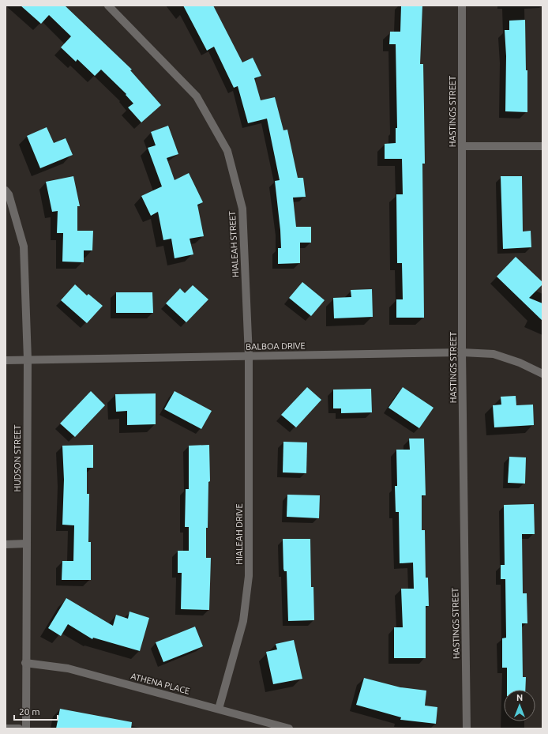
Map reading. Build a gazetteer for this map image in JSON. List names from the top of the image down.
{
  "streets": {
    "street": [
      "HASTINGS STREET",
      "HIALEAH STREET",
      "BALBOA DRIVE",
      "HUDSON STREET",
      "HIALEAH DRIVE",
      "ATHENA PLACE"
    ]
  },
  "crossings": [
    ["HASTINGS STREET", "BALBOA DRIVE"],
    ["HIALEAH STREET", "BALBOA DRIVE"],
    ["HIALEAH STREET", "HIALEAH DRIVE"],
    ["BALBOA DRIVE", "HUDSON STREET"],
    ["BALBOA DRIVE", "HIALEAH DRIVE"],
    ["HUDSON STREET", "ATHENA PLACE"],
    ["HIALEAH DRIVE", "ATHENA PLACE"]
  ],
  "scale_bar": "20 m",
  "north": "top"
}
